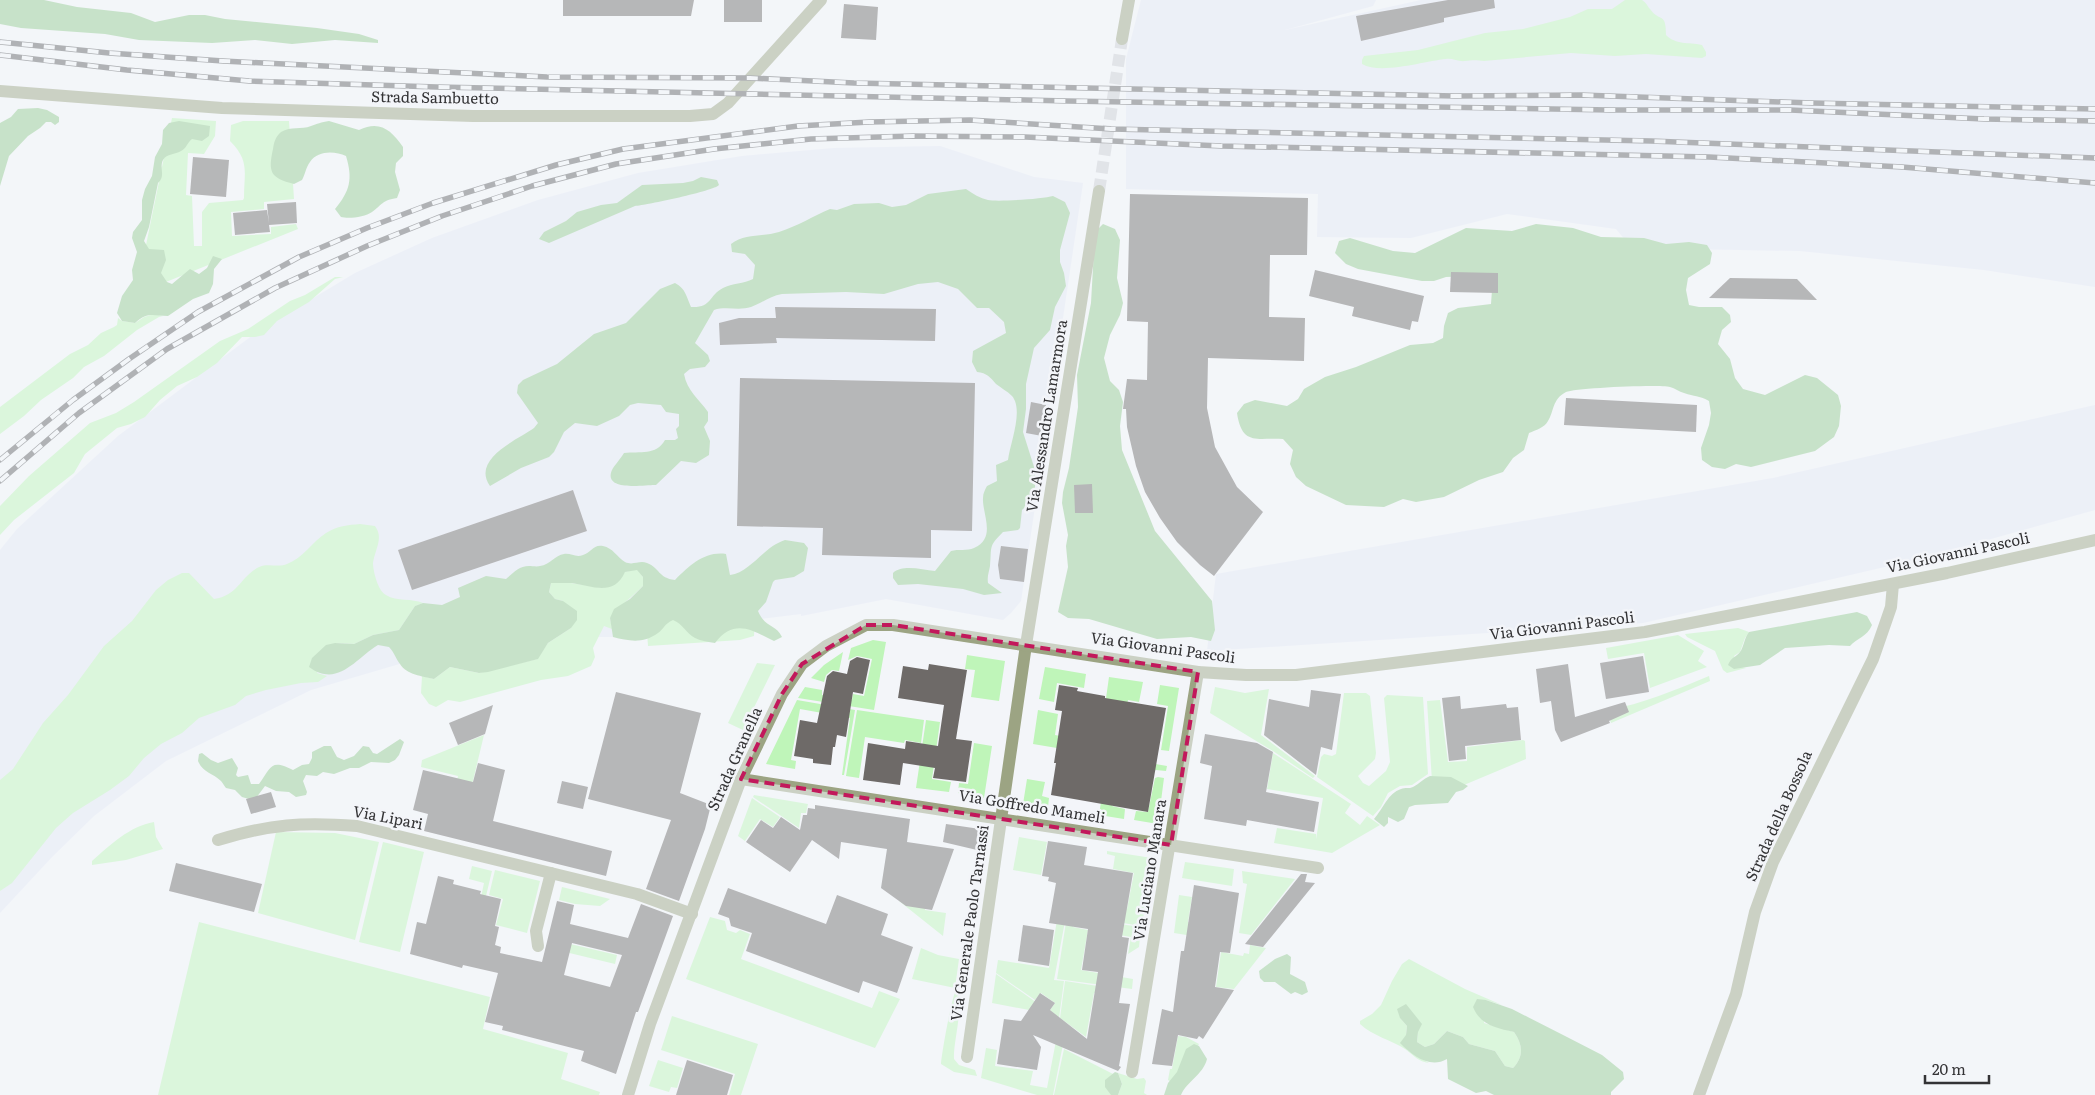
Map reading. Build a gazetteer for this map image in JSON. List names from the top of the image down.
{
  "streets": {
    "street": [
      "Strada Sambuetto",
      "Via Alessandro Lamarmora",
      "Via Giovanni Pascoli",
      "Strada Granella",
      "Via Goffredo Mameli",
      "Strada della Bossola",
      "Via Lipari",
      "Via Luciano Manara",
      "Via Generale Paolo Tarnassi"
    ]
  },
  "crossings": [
    ["Via Alessandro Lamarmora", "Via Giovanni Pascoli"],
    ["Via Alessandro Lamarmora", "Strada Granella"],
    ["Via Alessandro Lamarmora", "Via Generale Paolo Tarnassi"],
    ["Via Giovanni Pascoli", "Strada Granella"],
    ["Via Giovanni Pascoli", "Strada della Bossola"],
    ["Via Giovanni Pascoli", "Via Luciano Manara"],
    ["Via Giovanni Pascoli", "Via Generale Paolo Tarnassi"],
    ["Strada Granella", "Via Goffredo Mameli"],
    ["Strada Granella", "Via Lipari"],
    ["Strada Granella", "Via Generale Paolo Tarnassi"],
    ["Via Goffredo Mameli", "Via Luciano Manara"],
    ["Via Goffredo Mameli", "Via Generale Paolo Tarnassi"]
  ],
  "scale_bar": "20 m"
}
